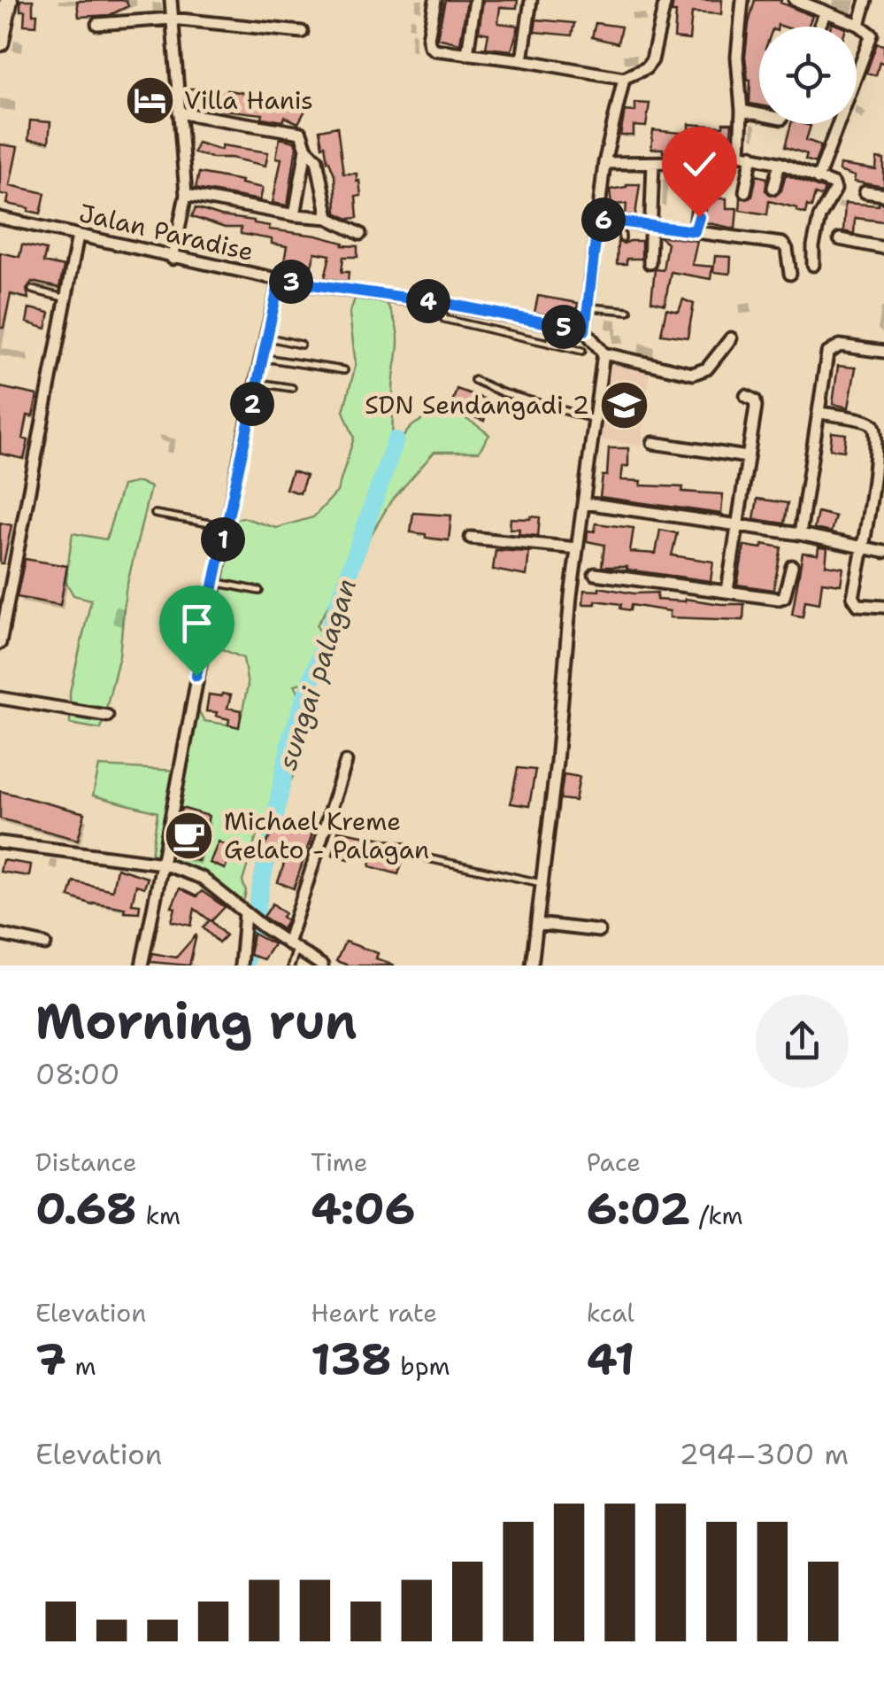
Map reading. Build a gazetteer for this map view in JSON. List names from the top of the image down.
{
  "streets": {
    "street": ["Jalan Paradise"]
  },
  "water": ["sungai palagan"],
  "places": {
    "hotel": ["Villa Hanis"],
    "school or university": ["SDN Sendangadi 2"],
    "cafe": ["Michael Kreme Gelato - Palagan"]
  },
  "page": {
    "pins": [
      "6",
      "3",
      "4",
      "5",
      "2",
      "1"
    ],
    "heading": ["Morning run", "08:00"],
    "stats": [
      ["Distance", "0.68 km"],
      ["Time", "4:06"],
      ["Pace", "6:02 /km"],
      ["Elevation", "7 m"],
      ["Heart rate", "138 bpm"],
      ["kcal", "41"]
    ],
    "chart": ["Elevation", "294–300 m"]
  }
}
